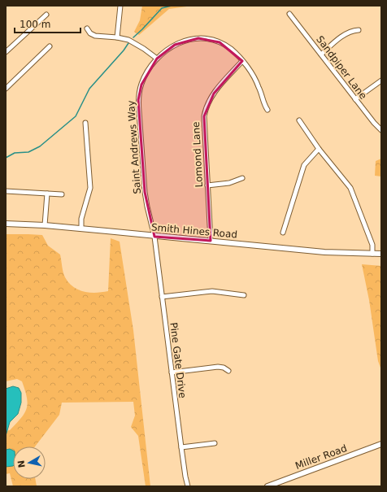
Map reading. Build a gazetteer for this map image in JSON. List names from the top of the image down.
{
  "streets": {
    "street": [
      "Sandpiper Lane",
      "Saint Andrews Way",
      "Lomond Lane",
      "Smith Hines Road",
      "Pine Gate Drive",
      "Miller Road"
    ]
  },
  "crossings": [
    ["Saint Andrews Way", "Lomond Lane"],
    ["Saint Andrews Way", "Smith Hines Road"],
    ["Saint Andrews Way", "Pine Gate Drive"],
    ["Lomond Lane", "Smith Hines Road"],
    ["Smith Hines Road", "Pine Gate Drive"]
  ],
  "scale_bar": "100 m",
  "north": "left"
}
